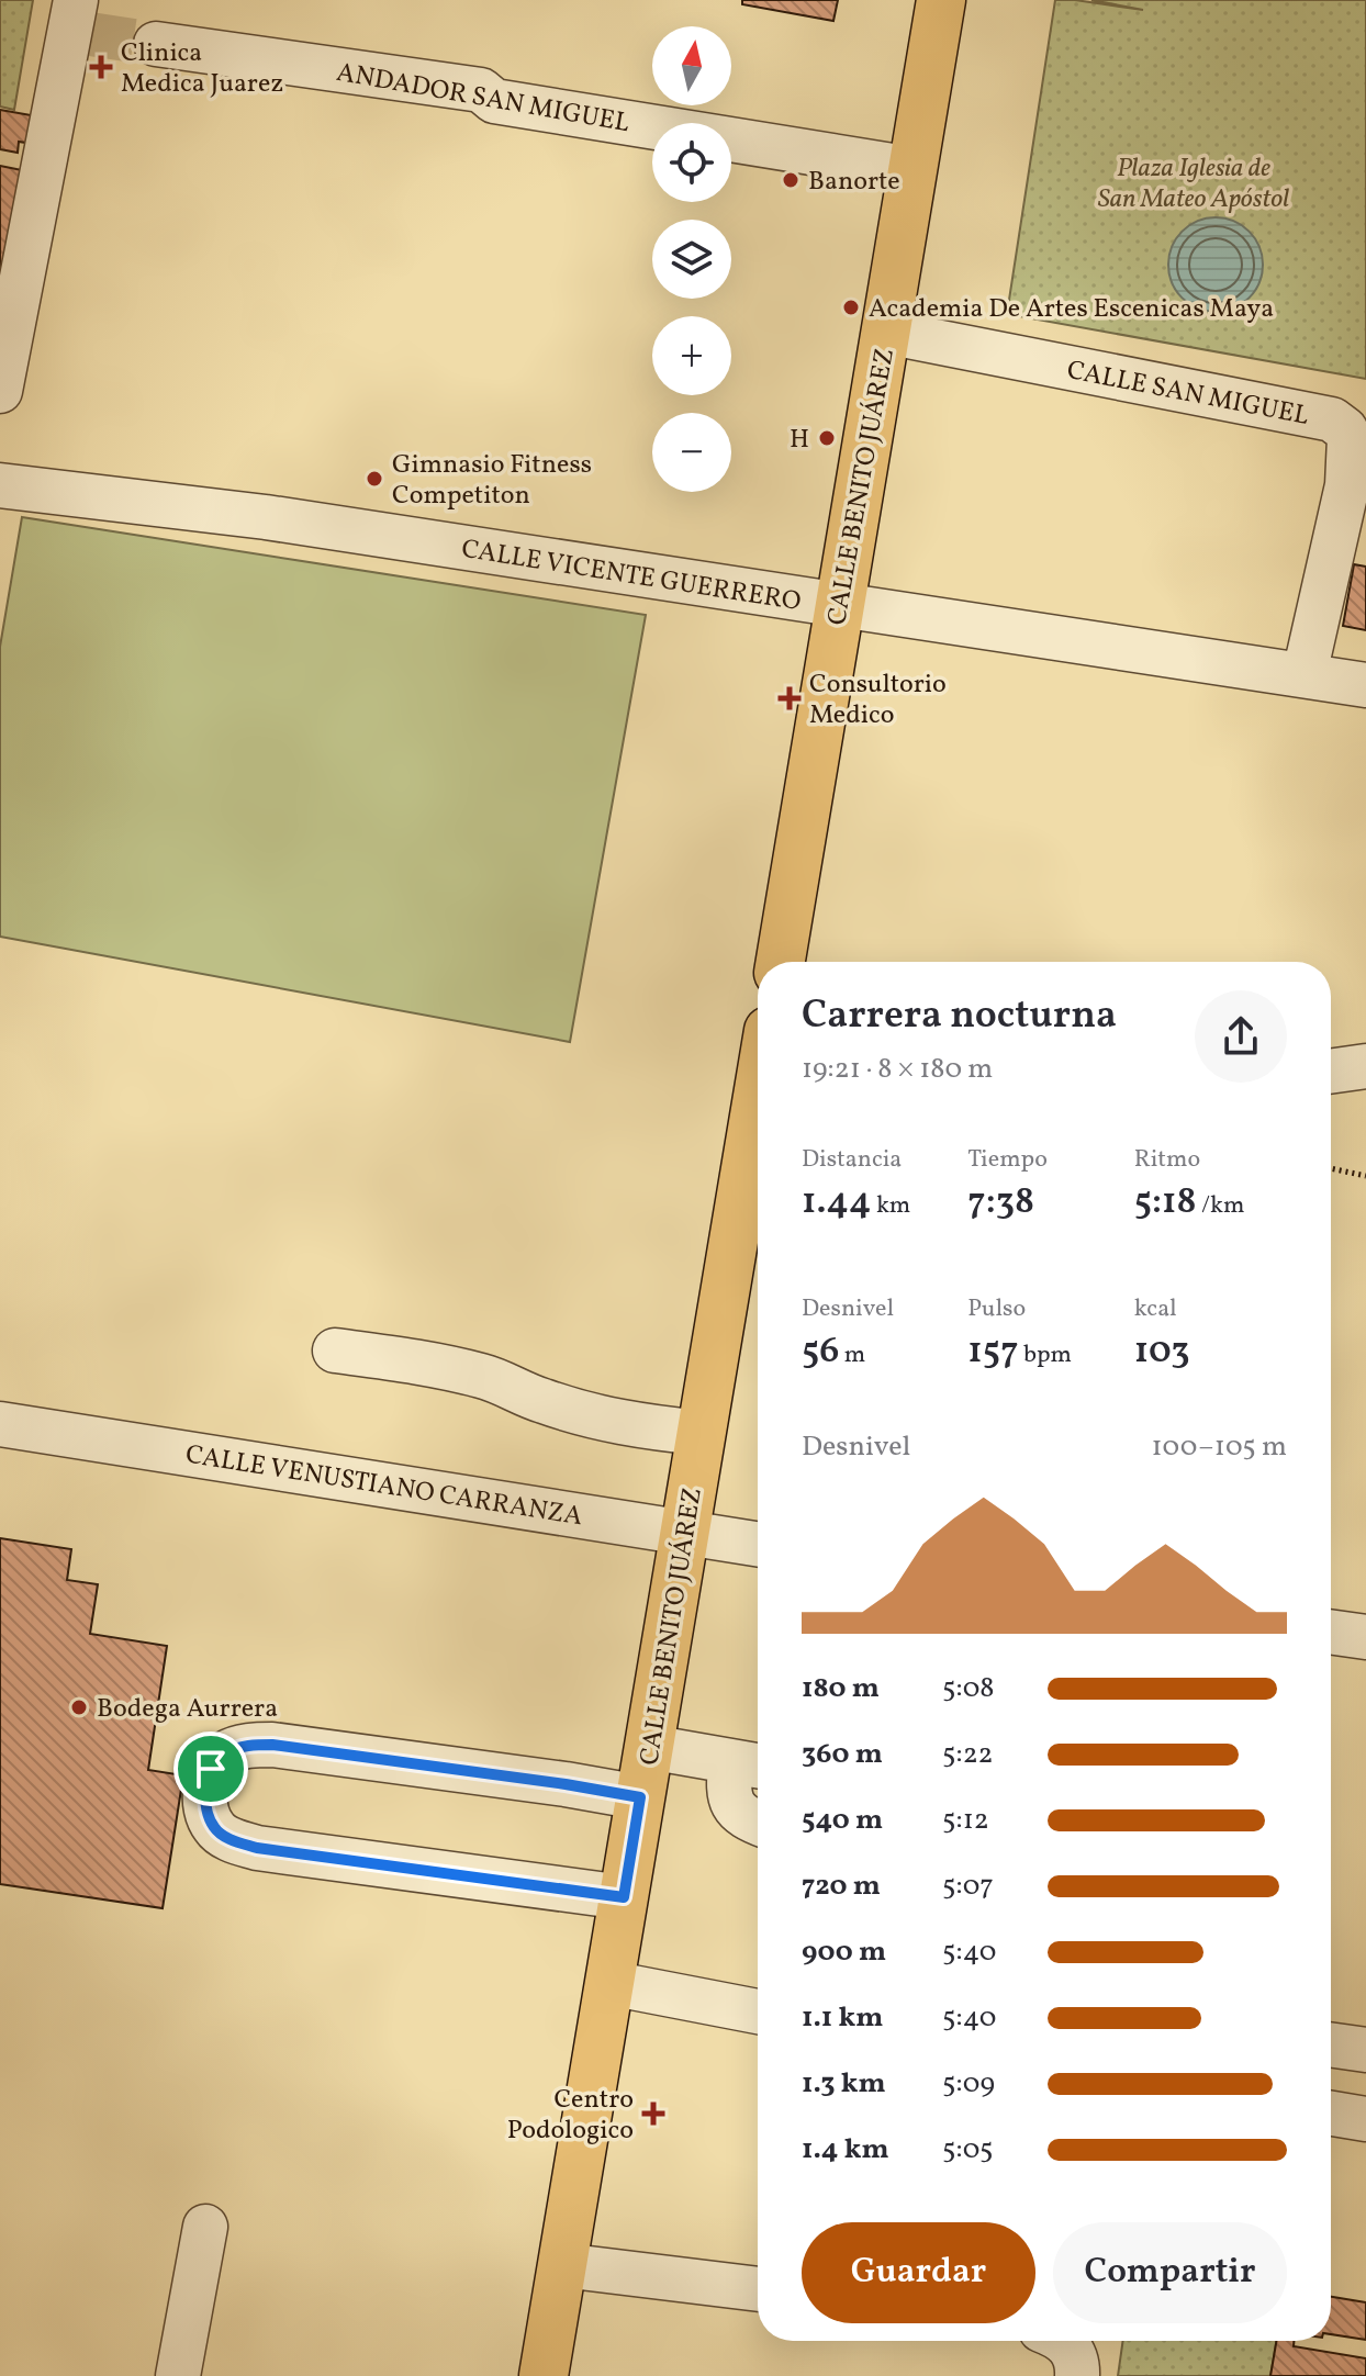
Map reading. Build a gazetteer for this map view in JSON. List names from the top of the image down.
{
  "streets": {
    "main road": ["CALLE BENITO JUÁREZ"],
    "street": [
      "ANDADOR SAN MIGUEL",
      "CALLE SAN MIGUEL",
      "CALLE VICENTE GUERRERO",
      "CALLE VENUSTIANO CARRANZA"
    ]
  },
  "crossings": [
    ["ANDADOR SAN MIGUEL", "CALLE BENITO JUÁREZ"],
    ["CALLE SAN MIGUEL", "CALLE BENITO JUÁREZ"],
    ["CALLE SAN MIGUEL", "CALLE VICENTE GUERRERO"],
    ["CALLE BENITO JUÁREZ", "CALLE VICENTE GUERRERO"],
    ["CALLE BENITO JUÁREZ", "CALLE VENUSTIANO CARRANZA"]
  ],
  "parks": ["Plaza Iglesia de San Mateo Apóstol"],
  "places": {
    "health": ["Clinica Medica Juarez", "Consultorio Medico", "Centro Podologico"],
    "other": [
      "Banorte",
      "Academia De Artes Escenicas Maya",
      "H",
      "Gimnasio Fitness Competiton",
      "Bodega Aurrera"
    ]
  },
  "north": "top",
  "page": {
    "map_buttons": ["+", "−"],
    "heading": ["Carrera nocturna", "19:21 · 8 × 180 m"],
    "stats": [
      ["Distancia", "1.44 km"],
      ["Tiempo", "7:38"],
      ["Ritmo", "5:18 /km"],
      ["Desnivel", "56 m"],
      ["Pulso", "157 bpm"],
      ["kcal", "103"]
    ],
    "chart": ["Desnivel", "100–105 m"],
    "list": [
      {
        "name": "180 m",
        "note": "5:08"
      },
      {
        "name": "360 m",
        "note": "5:22"
      },
      {
        "name": "540 m",
        "note": "5:12"
      },
      {
        "name": "720 m",
        "note": "5:07"
      },
      {
        "name": "900 m",
        "note": "5:40"
      },
      {
        "name": "1.1 km",
        "note": "5:40"
      },
      {
        "name": "1.3 km",
        "note": "5:09"
      },
      {
        "name": "1.4 km",
        "note": "5:05"
      }
    ],
    "buttons": ["Guardar", "Compartir"]
  }
}
